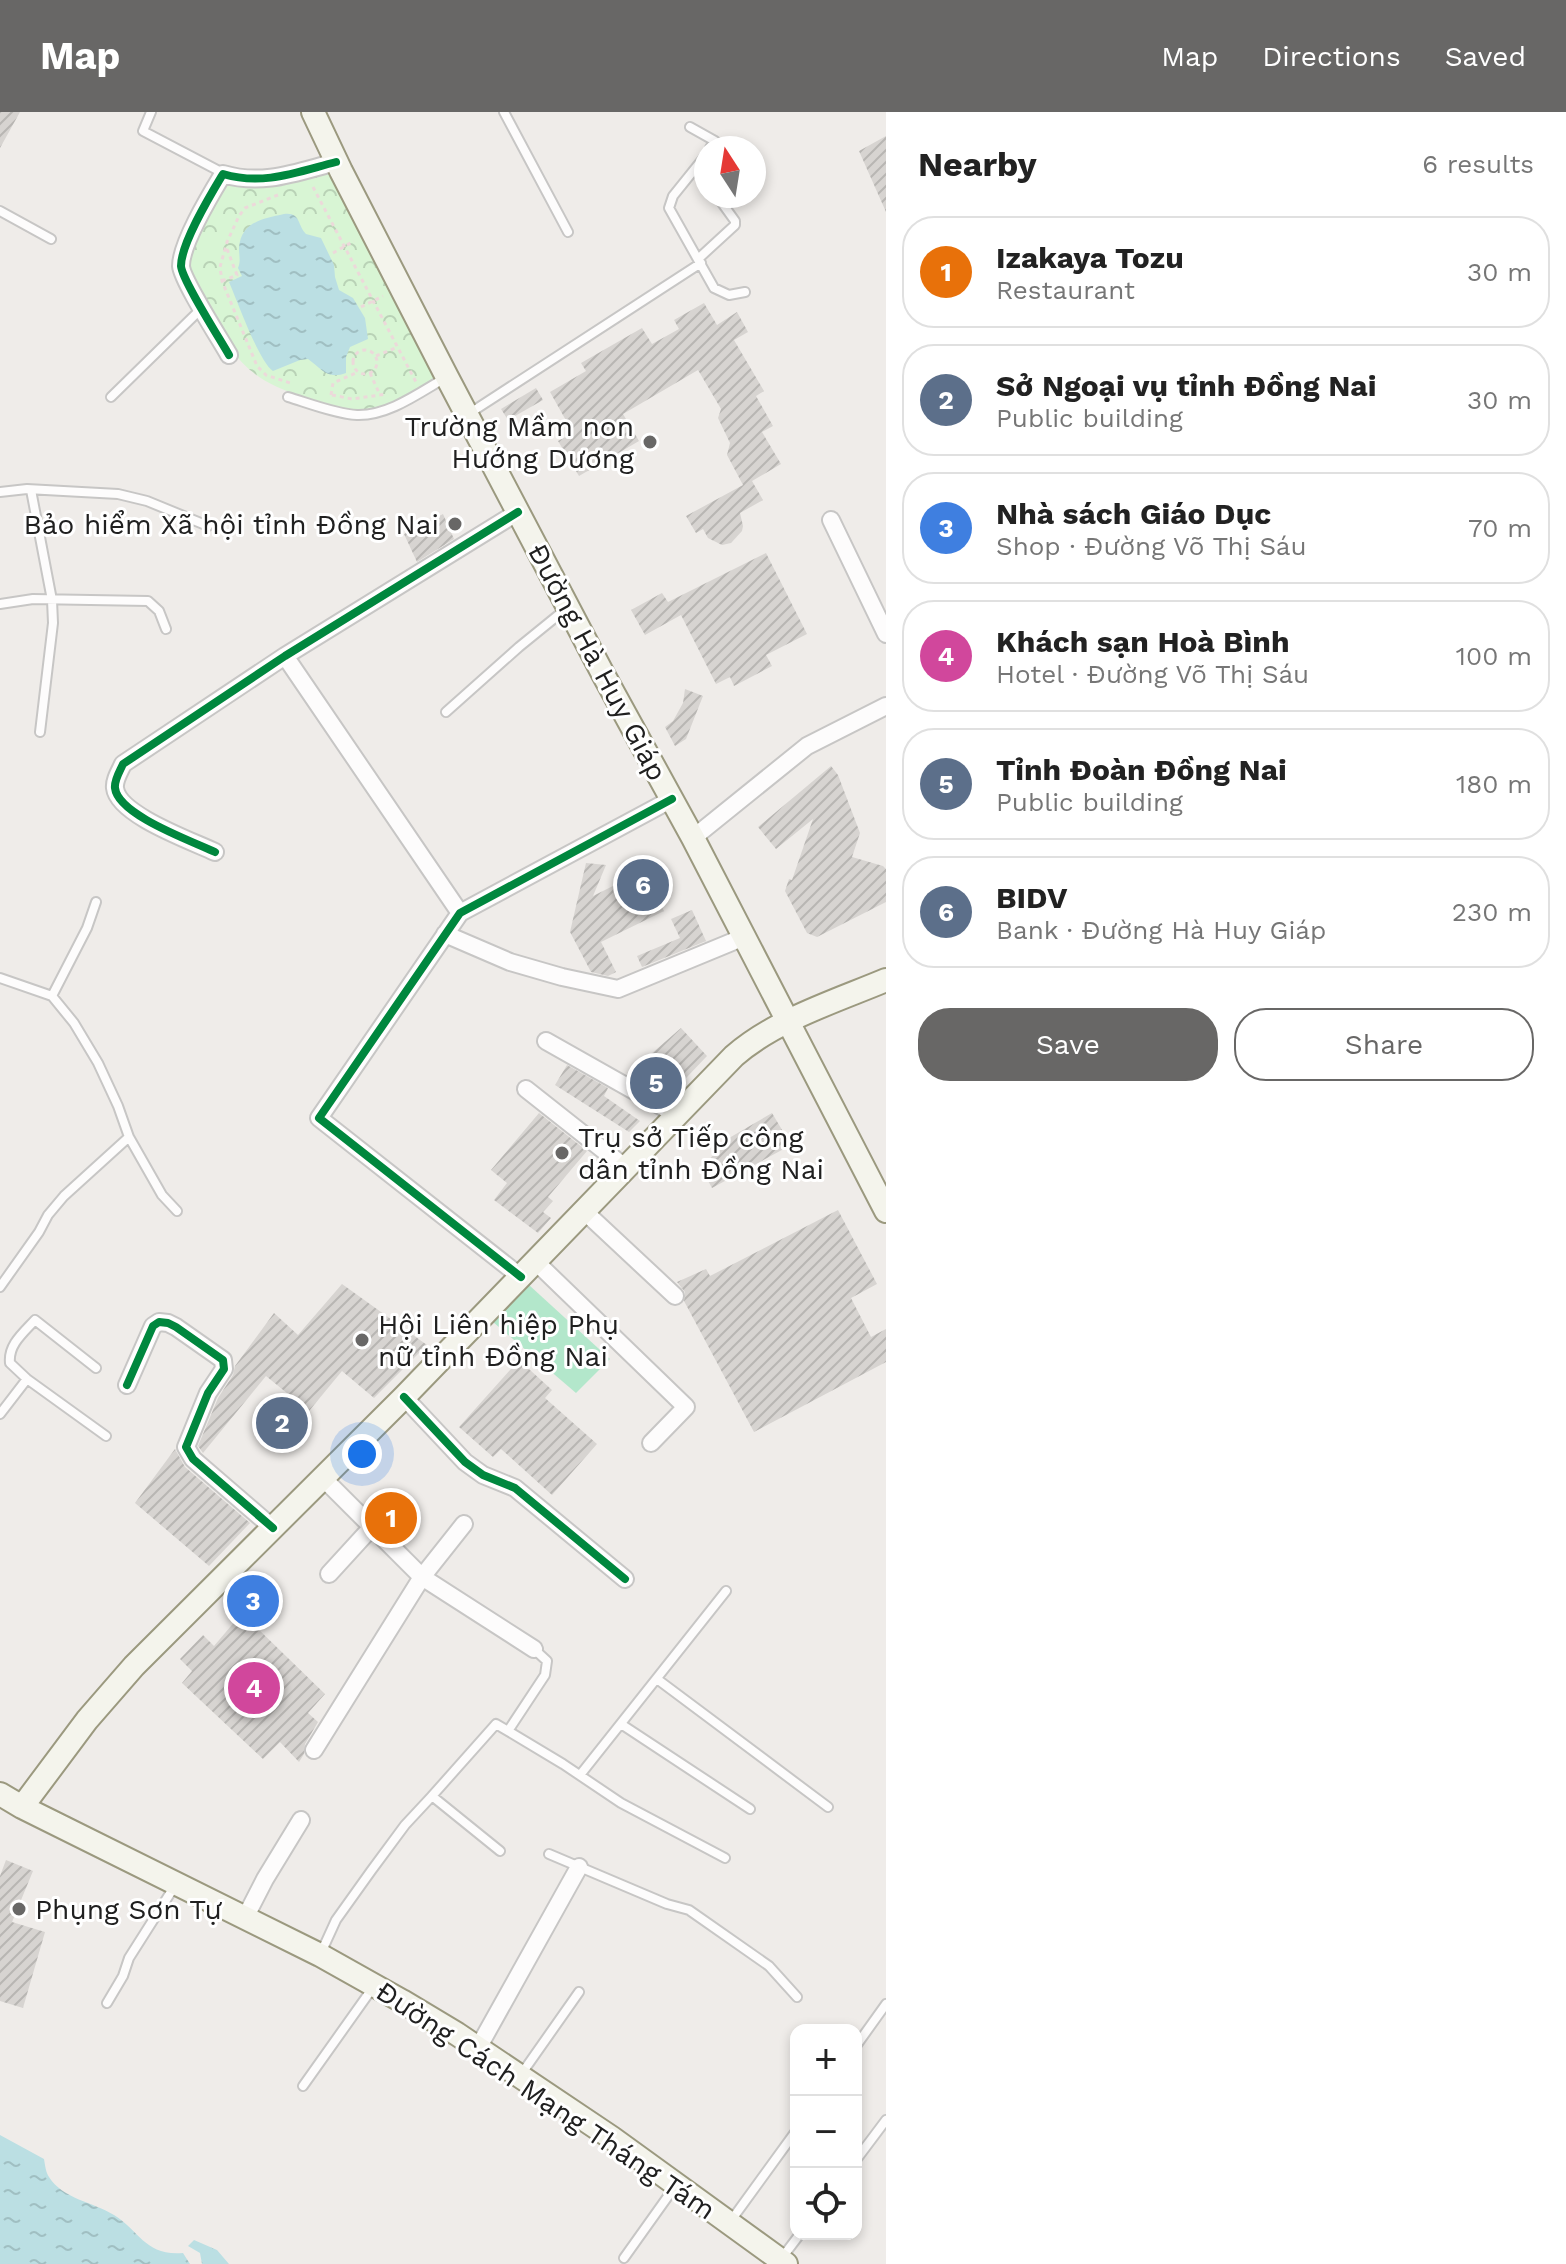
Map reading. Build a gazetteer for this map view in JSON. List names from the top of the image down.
{
  "streets": {
    "main road": ["Đường Hà Huy Giáp", "Đường Cách Mạng Tháng Tám"]
  },
  "places": [
    "Trường Mầm non Hướng Dương",
    "Bảo hiểm Xã hội tỉnh Đồng Nai",
    "Trụ sở Tiếp công dân tỉnh Đồng Nai",
    "Hội Liên hiệp Phụ nữ tỉnh Đồng Nai",
    "Phụng Sơn Tự"
  ],
  "north": "top",
  "page": {
    "header": "Map",
    "nav": ["Map", "Directions", "Saved"],
    "heading": ["Nearby", "6 results"],
    "list": [
      {
        "mark": "1",
        "name": "Izakaya Tozu",
        "note": "Restaurant",
        "value": "30 m"
      },
      {
        "mark": "2",
        "name": "Sở Ngoại vụ tỉnh Đồng Nai",
        "note": "Public building",
        "value": "30 m"
      },
      {
        "mark": "3",
        "name": "Nhà sách Giáo Dục",
        "note": "Shop · Đường Võ Thị Sáu",
        "value": "70 m"
      },
      {
        "mark": "4",
        "name": "Khách sạn Hoà Bình",
        "note": "Hotel · Đường Võ Thị Sáu",
        "value": "100 m"
      },
      {
        "mark": "5",
        "name": "Tỉnh Đoàn Đồng Nai",
        "note": "Public building",
        "value": "180 m"
      },
      {
        "mark": "6",
        "name": "BIDV",
        "note": "Bank · Đường Hà Huy Giáp",
        "value": "230 m"
      }
    ],
    "pins": [
      "6",
      "5",
      "2",
      "1",
      "3",
      "4"
    ],
    "buttons": ["Save", "Share"],
    "map_buttons": ["+", "−"]
  }
}
